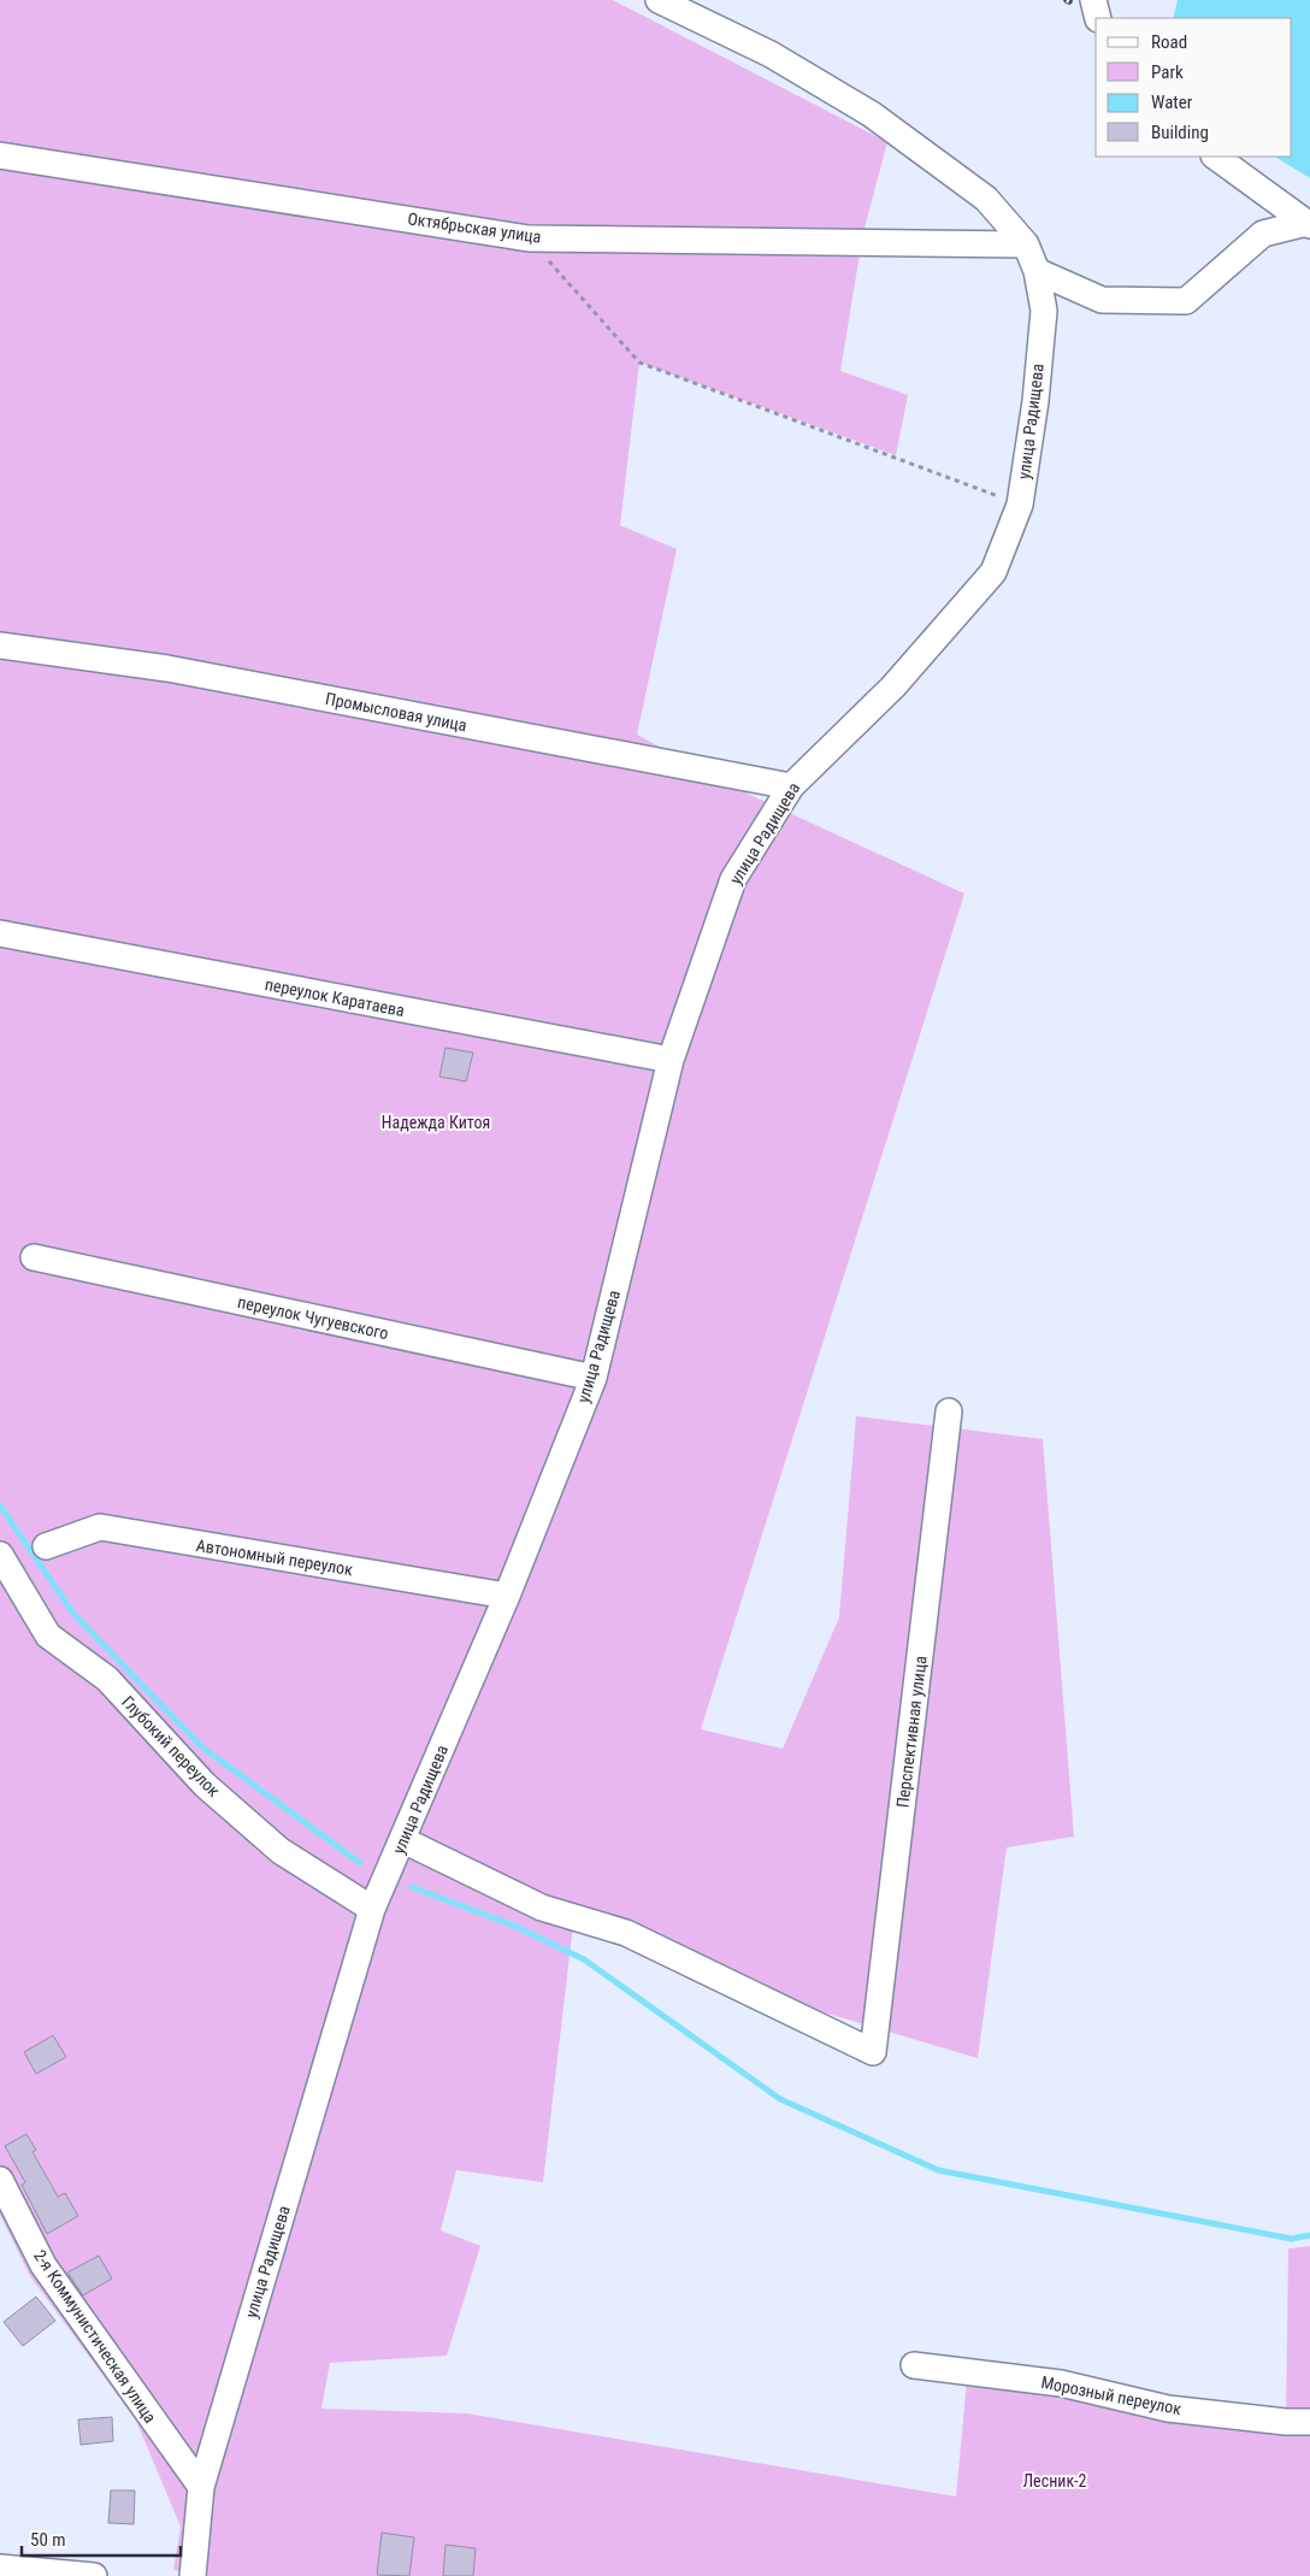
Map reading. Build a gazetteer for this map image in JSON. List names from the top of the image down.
{
  "streets": {
    "street": [
      "Октябрьская улица",
      "улица Радищева",
      "Промысловая улица",
      "переулок Каратаева",
      "переулок Чугуевского",
      "Автономный переулок",
      "Перспективная улица",
      "Глубокий переулок",
      "2-я Коммунистическая улица",
      "Морозный переулок"
    ]
  },
  "crossings": [
    ["Октябрьская улица", "улица Радищева"],
    ["улица Радищева", "Промысловая улица"],
    ["улица Радищева", "переулок Каратаева"],
    ["улица Радищева", "переулок Чугуевского"],
    ["улица Радищева", "Автономный переулок"],
    ["улица Радищева", "Перспективная улица"],
    ["улица Радищева", "Глубокий переулок"],
    ["улица Радищева", "2-я Коммунистическая улица"]
  ],
  "parks": ["Надежда Китоя", "Лесник-2"],
  "legend": [
    "Road",
    "Park",
    "Water",
    "Building"
  ],
  "scale_bar": "50 m"
}
